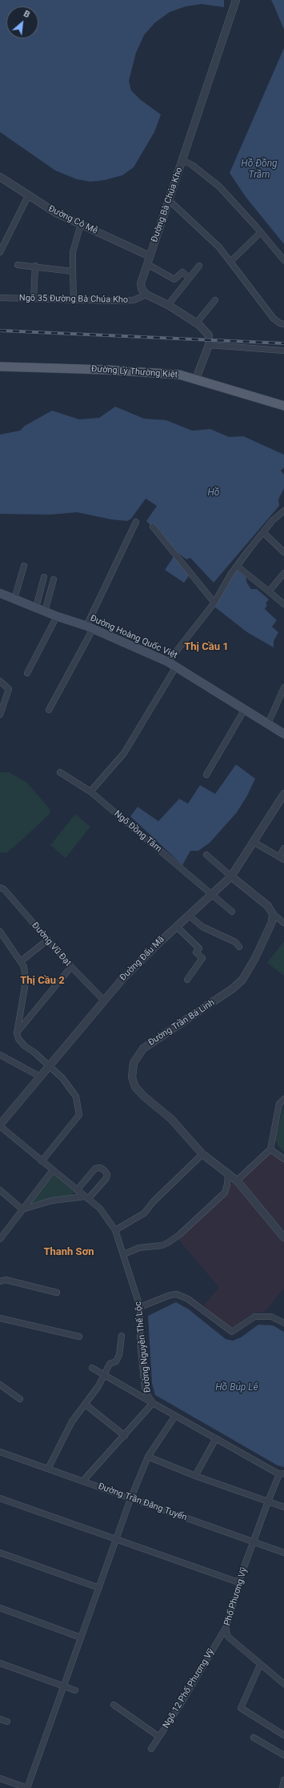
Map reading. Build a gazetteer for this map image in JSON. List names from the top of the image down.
{
  "streets": {
    "main road": ["Đường Lý Thường Kiệt", "Đường Hoàng Quốc Việt"],
    "street": [
      "Đường Bà Chúa Kho",
      "Đường Cô Mễ",
      "Ngõ 35 Đường Bà Chúa Kho",
      "Ngõ Đồng Tâm",
      "Đường Vũ Đạt",
      "Đường Đấu Mã",
      "Đường Trần Bá Linh",
      "Đường Nguyễn Thế Lộc",
      "Đường Trần Đăng Tuyển",
      "Phố Phương Vỹ",
      "Ngõ 12 Phố Phương Vỹ"
    ]
  },
  "crossings": [
    ["Đường Bà Chúa Kho", "Đường Cô Mễ"],
    ["Đường Bà Chúa Kho", "Ngõ 35 Đường Bà Chúa Kho"],
    ["Ngõ Đồng Tâm", "Đường Đấu Mã"],
    ["Đường Vũ Đạt", "Đường Đấu Mã"],
    ["Đường Đấu Mã", "Đường Nguyễn Thế Lộc"],
    ["Đường Nguyễn Thế Lộc", "Phố Phương Vỹ"],
    ["Đường Trần Đăng Tuyển", "Phố Phương Vỹ"],
    ["Phố Phương Vỹ", "Ngõ 12 Phố Phương Vỹ"]
  ],
  "districts": ["Thị Cầu 1", "Thị Cầu 2", "Thanh Sơn"],
  "water": ["Hồ Đồng Trầm", "Hồ", "Hồ Búp Lê"],
  "north": "top right"
}
